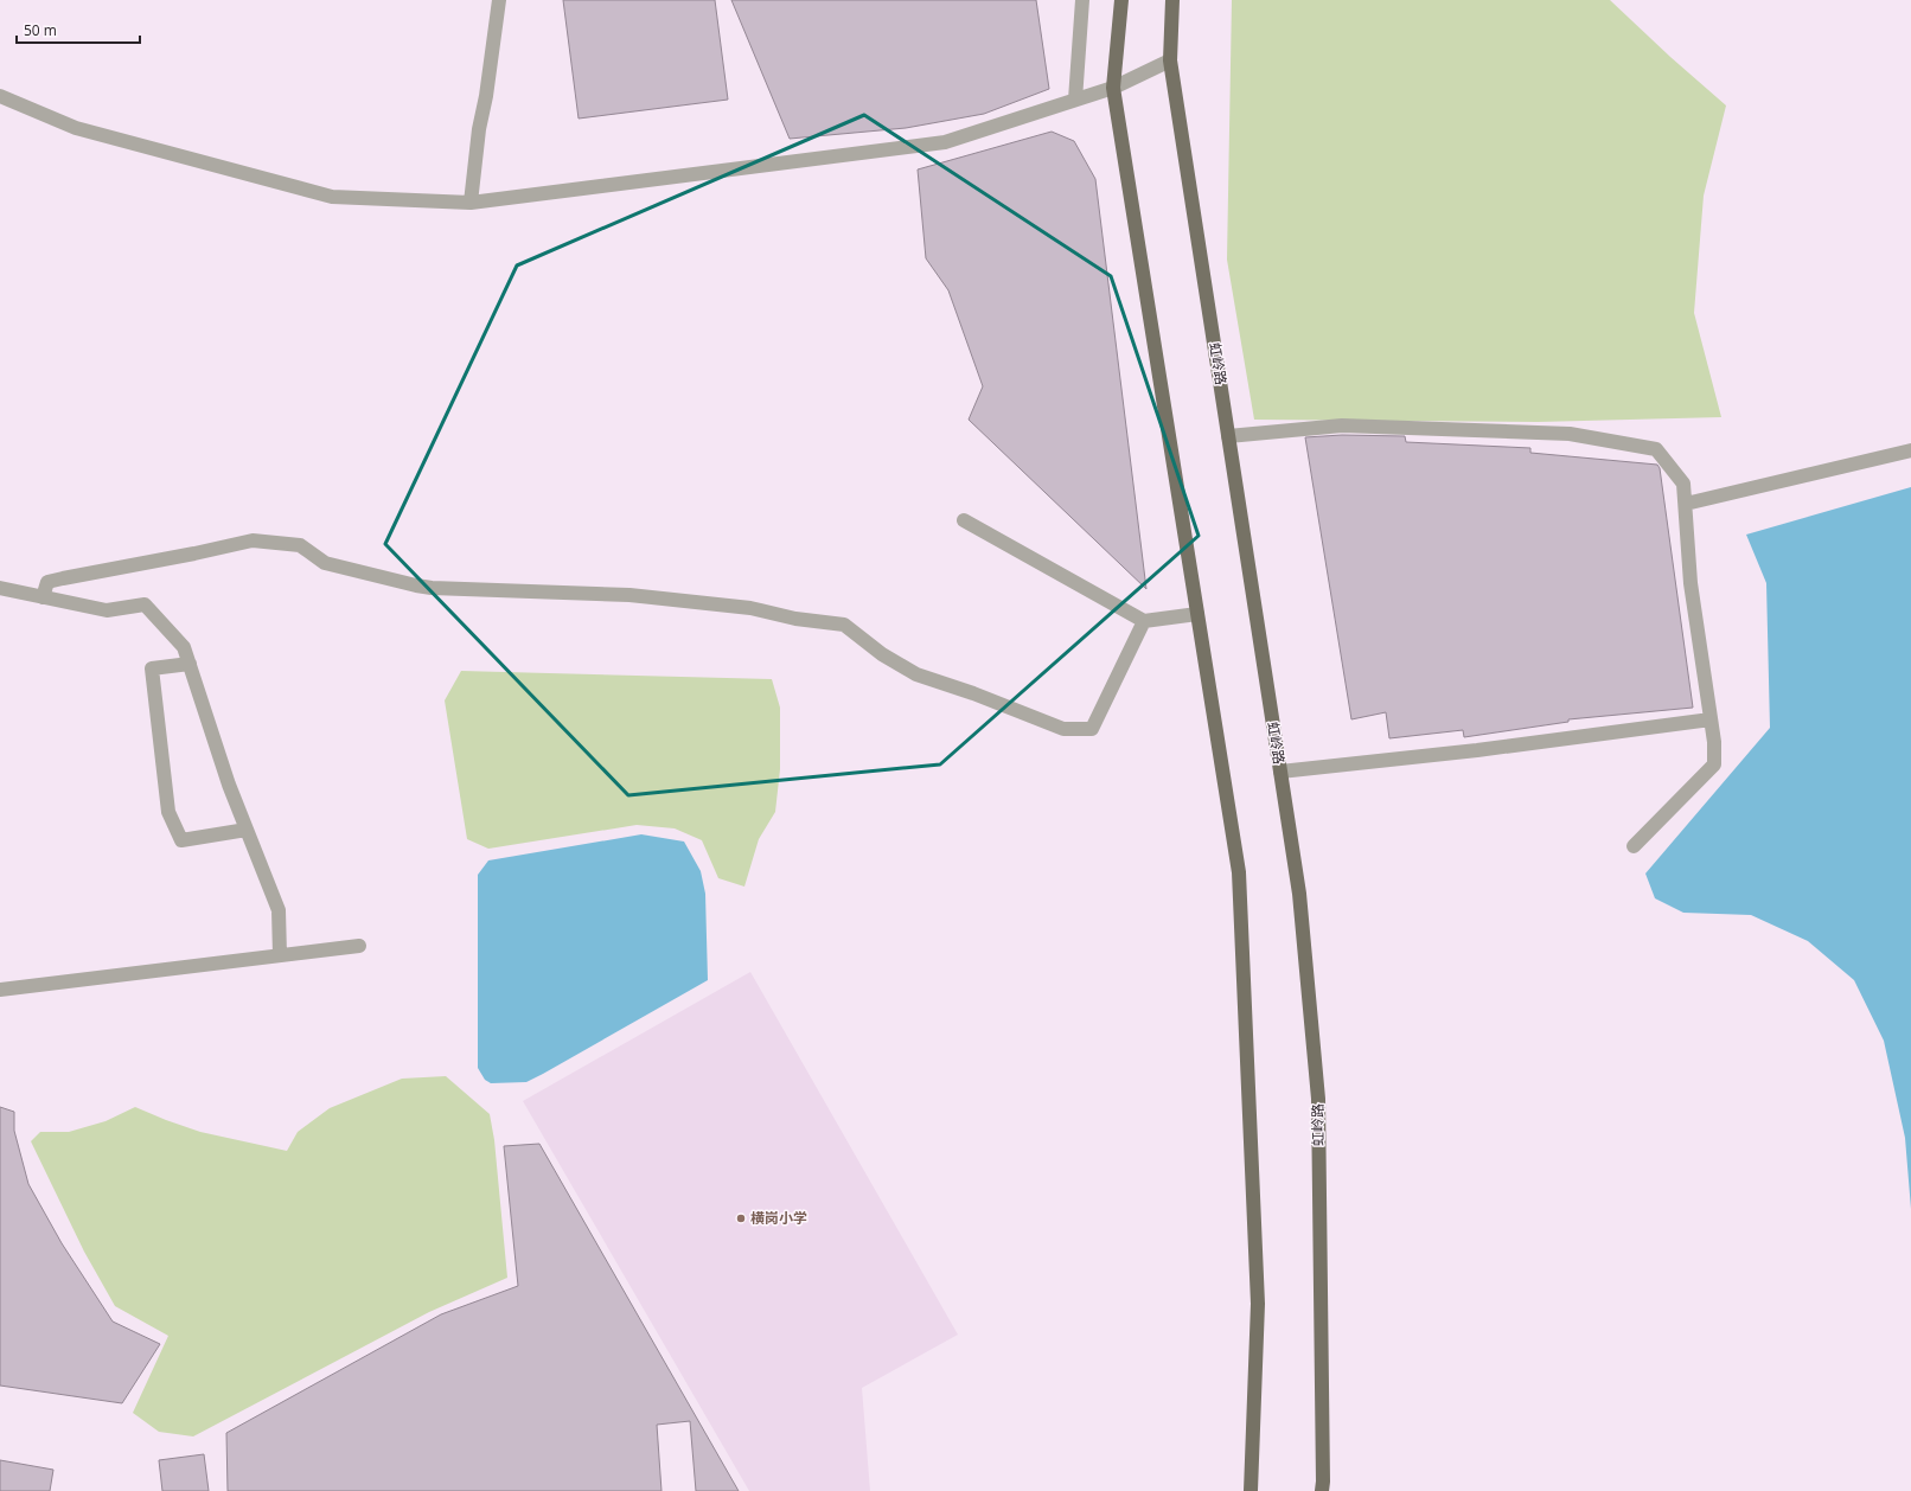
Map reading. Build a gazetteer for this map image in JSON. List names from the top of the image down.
{
  "streets": {
    "main road": ["虹岭路"]
  },
  "places": ["横岗小学"],
  "scale_bar": "50 m"
}
